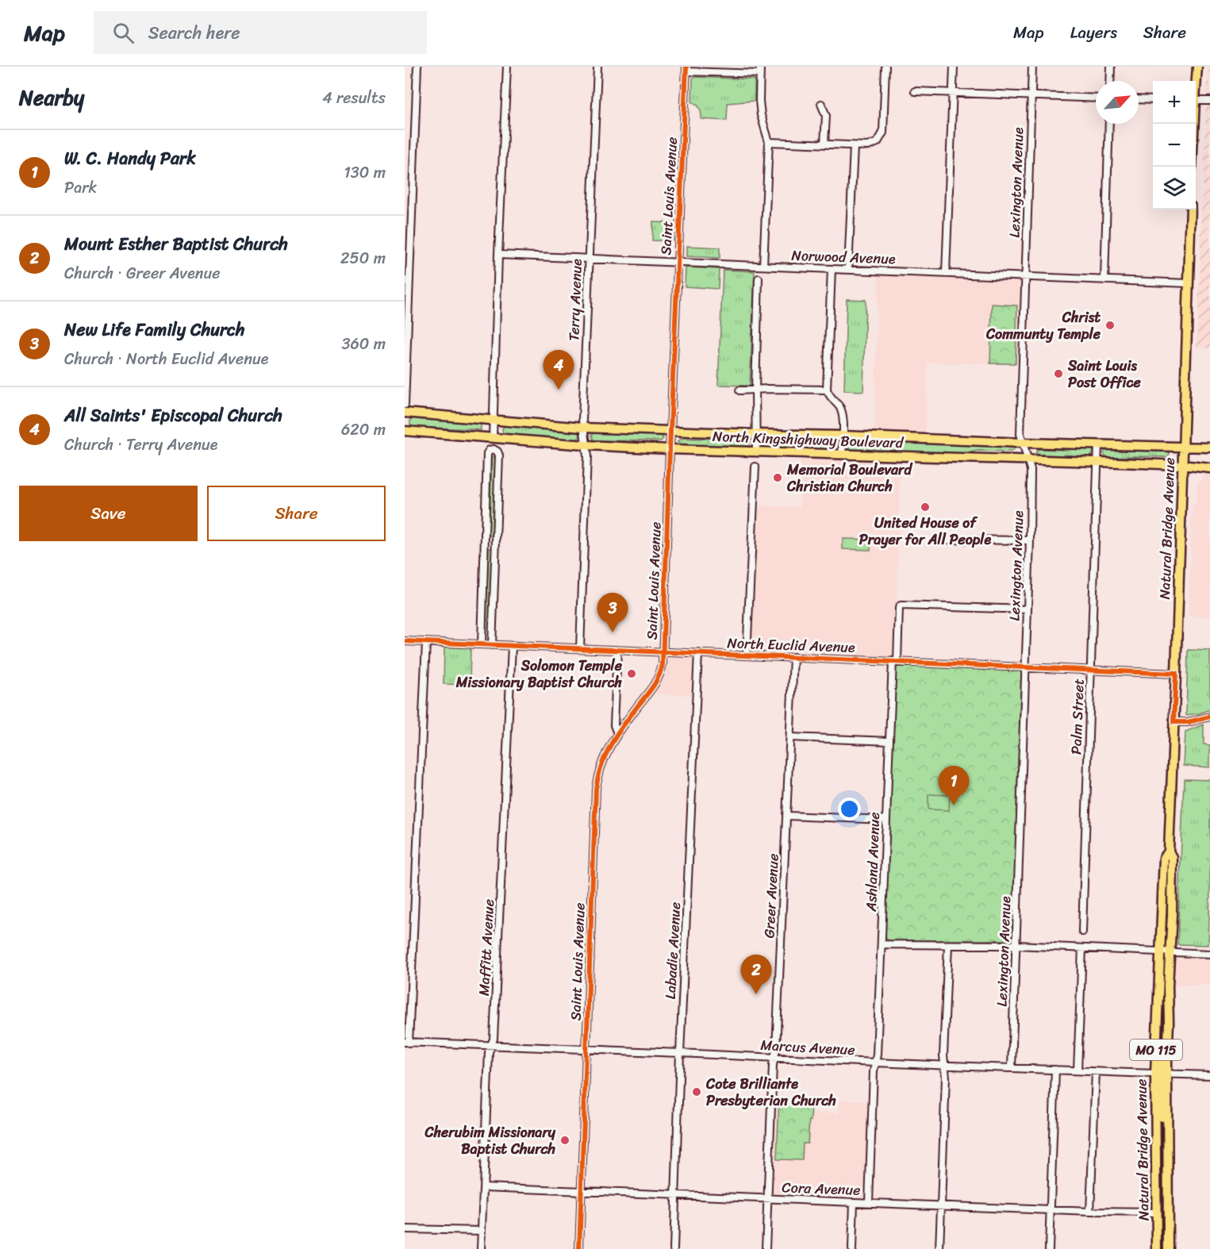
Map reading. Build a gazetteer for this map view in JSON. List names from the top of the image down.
{
  "streets": {
    "main road": ["North Kingshighway Boulevard", "Natural Bridge Avenue", "MO 115"],
    "street": [
      "Lexington Avenue",
      "Saint Louis Avenue",
      "Norwood Avenue",
      "Terry Avenue",
      "North Euclid Avenue",
      "Palm Street",
      "Ashland Avenue",
      "Greer Avenue",
      "Maffitt Avenue",
      "Labadie Avenue",
      "Marcus Avenue",
      "Cora Avenue"
    ]
  },
  "crossings": [
    ["Lexington Avenue", "Norwood Avenue"],
    ["Lexington Avenue", "North Kingshighway Boulevard"],
    ["Lexington Avenue", "North Euclid Avenue"],
    ["Lexington Avenue", "Ashland Avenue"],
    ["Lexington Avenue", "Marcus Avenue"],
    ["Saint Louis Avenue", "Norwood Avenue"],
    ["Saint Louis Avenue", "North Kingshighway Boulevard"],
    ["Saint Louis Avenue", "North Euclid Avenue"],
    ["Saint Louis Avenue", "Marcus Avenue"],
    ["Saint Louis Avenue", "Cora Avenue"],
    ["Norwood Avenue", "Terry Avenue"],
    ["Norwood Avenue", "Natural Bridge Avenue"],
    ["Terry Avenue", "North Kingshighway Boulevard"],
    ["Terry Avenue", "North Euclid Avenue"],
    ["North Kingshighway Boulevard", "Natural Bridge Avenue"],
    ["North Kingshighway Boulevard", "Palm Street"],
    ["Natural Bridge Avenue", "North Euclid Avenue"],
    ["Natural Bridge Avenue", "Marcus Avenue"],
    ["Natural Bridge Avenue", "Cora Avenue"],
    ["North Euclid Avenue", "Palm Street"],
    ["North Euclid Avenue", "Ashland Avenue"],
    ["North Euclid Avenue", "Greer Avenue"],
    ["North Euclid Avenue", "Maffitt Avenue"],
    ["North Euclid Avenue", "Labadie Avenue"],
    ["Ashland Avenue", "Marcus Avenue"],
    ["Ashland Avenue", "Cora Avenue"],
    ["Greer Avenue", "Marcus Avenue"],
    ["Greer Avenue", "Cora Avenue"],
    ["Maffitt Avenue", "Marcus Avenue"],
    ["Maffitt Avenue", "Cora Avenue"],
    ["Labadie Avenue", "Marcus Avenue"],
    ["Labadie Avenue", "Cora Avenue"]
  ],
  "places": [
    "Christ Communty Temple",
    "Saint Louis Post Office",
    "Memorial Boulevard Christian Church",
    "United House of Prayer for All People",
    "Solomon Temple Missionary Baptist Church",
    "Cote Brilliante Presbyterian Church",
    "Cherubim Missionary Baptist Church"
  ],
  "north": "top right",
  "page": {
    "header": "Map",
    "search": "Search here",
    "nav": ["Map", "Layers", "Share"],
    "heading": ["Nearby", "4 results"],
    "map_buttons": ["+", "−"],
    "list": [
      {
        "mark": "1",
        "name": "W. C. Handy Park",
        "note": "Park",
        "value": "130 m"
      },
      {
        "mark": "2",
        "name": "Mount Esther Baptist Church",
        "note": "Church · Greer Avenue",
        "value": "250 m"
      },
      {
        "mark": "3",
        "name": "New Life Family Church",
        "note": "Church · North Euclid Avenue",
        "value": "360 m"
      },
      {
        "mark": "4",
        "name": "All Saints' Episcopal Church",
        "note": "Church · Terry Avenue",
        "value": "620 m"
      }
    ],
    "pins": [
      "4",
      "3",
      "1",
      "2"
    ],
    "buttons": ["Save", "Share"]
  }
}
